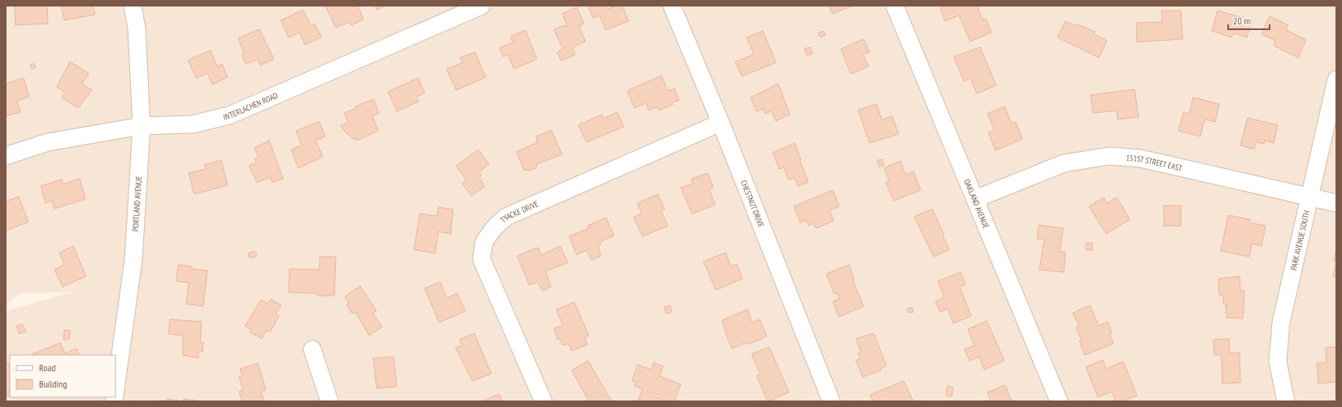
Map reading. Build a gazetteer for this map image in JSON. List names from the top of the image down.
{
  "streets": {
    "street": [
      "INTERLACHEN ROAD",
      "151ST STREET EAST",
      "CHESTNUT DRIVE",
      "OAKLAND AVENUE",
      "PORTLAND AVENUE",
      "TYACKE DRIVE",
      "PARK AVENUE SOUTH"
    ]
  },
  "crossings": [
    ["INTERLACHEN ROAD", "PORTLAND AVENUE"],
    ["151ST STREET EAST", "OAKLAND AVENUE"],
    ["151ST STREET EAST", "PARK AVENUE SOUTH"],
    ["CHESTNUT DRIVE", "TYACKE DRIVE"]
  ],
  "legend": ["Road", "Building"],
  "scale_bar": "20 m"
}
